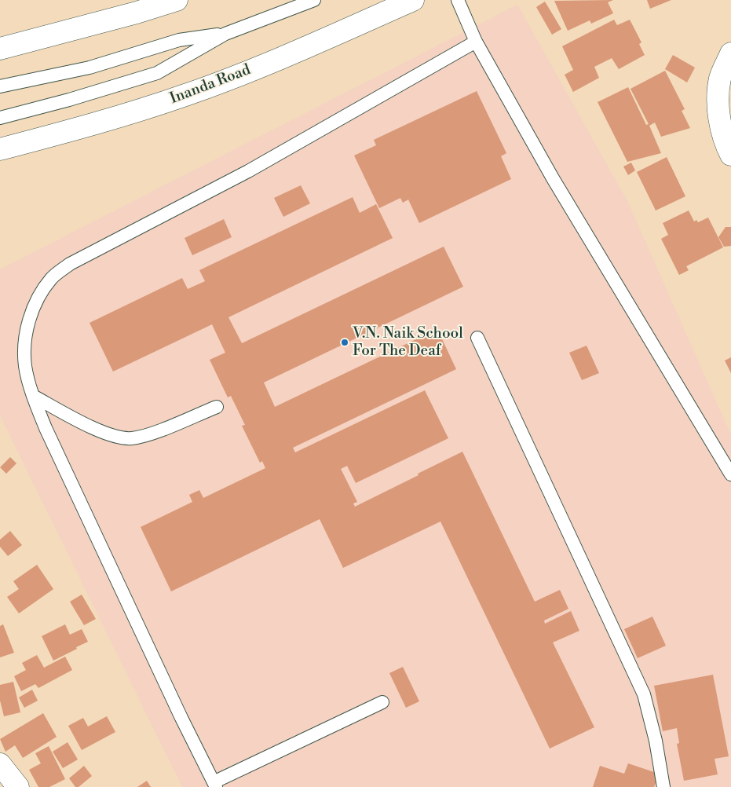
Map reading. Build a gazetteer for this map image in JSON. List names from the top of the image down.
{
  "streets": {
    "street": ["Inanda Road"]
  },
  "places": ["V.N. Naik School For The Deaf"]
}
